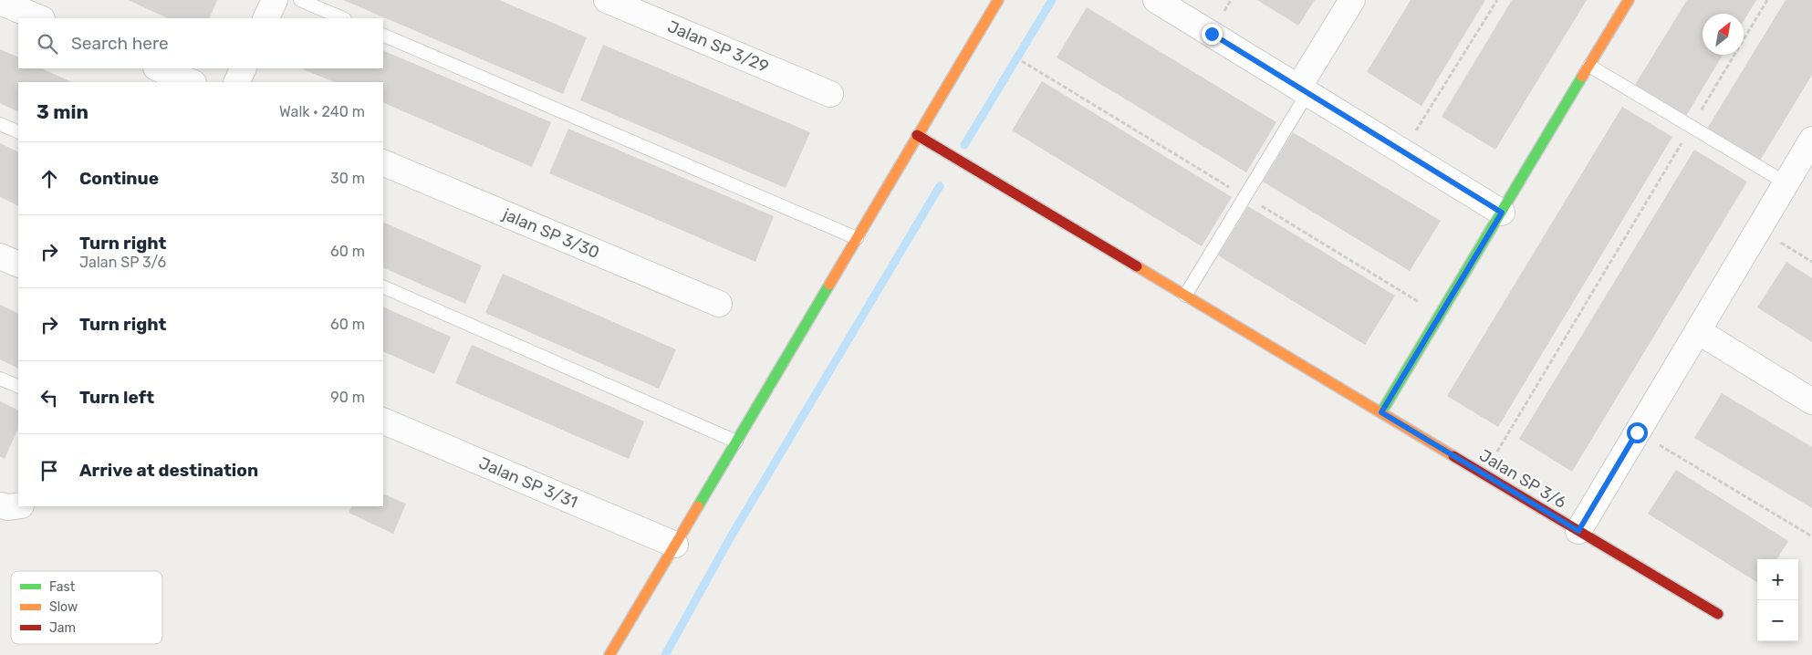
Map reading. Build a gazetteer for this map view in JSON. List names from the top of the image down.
{
  "streets": {
    "street": [
      "Jalan SP 3/29",
      "jalan SP 3/30",
      "Jalan SP 3/6",
      "Jalan SP 3/31"
    ]
  },
  "legend": ["Fast", "Slow", "Jam"],
  "north": "top right",
  "page": {
    "search": "Search here",
    "heading": ["3 min", "Walk · 240 m"],
    "list": [
      ["Continue", "30 m"],
      ["Turn right", "Jalan SP 3/6", "60 m"],
      ["Turn right", "60 m"],
      ["Turn left", "90 m"],
      "Arrive at destination"
    ],
    "map_buttons": ["+", "−"]
  }
}
